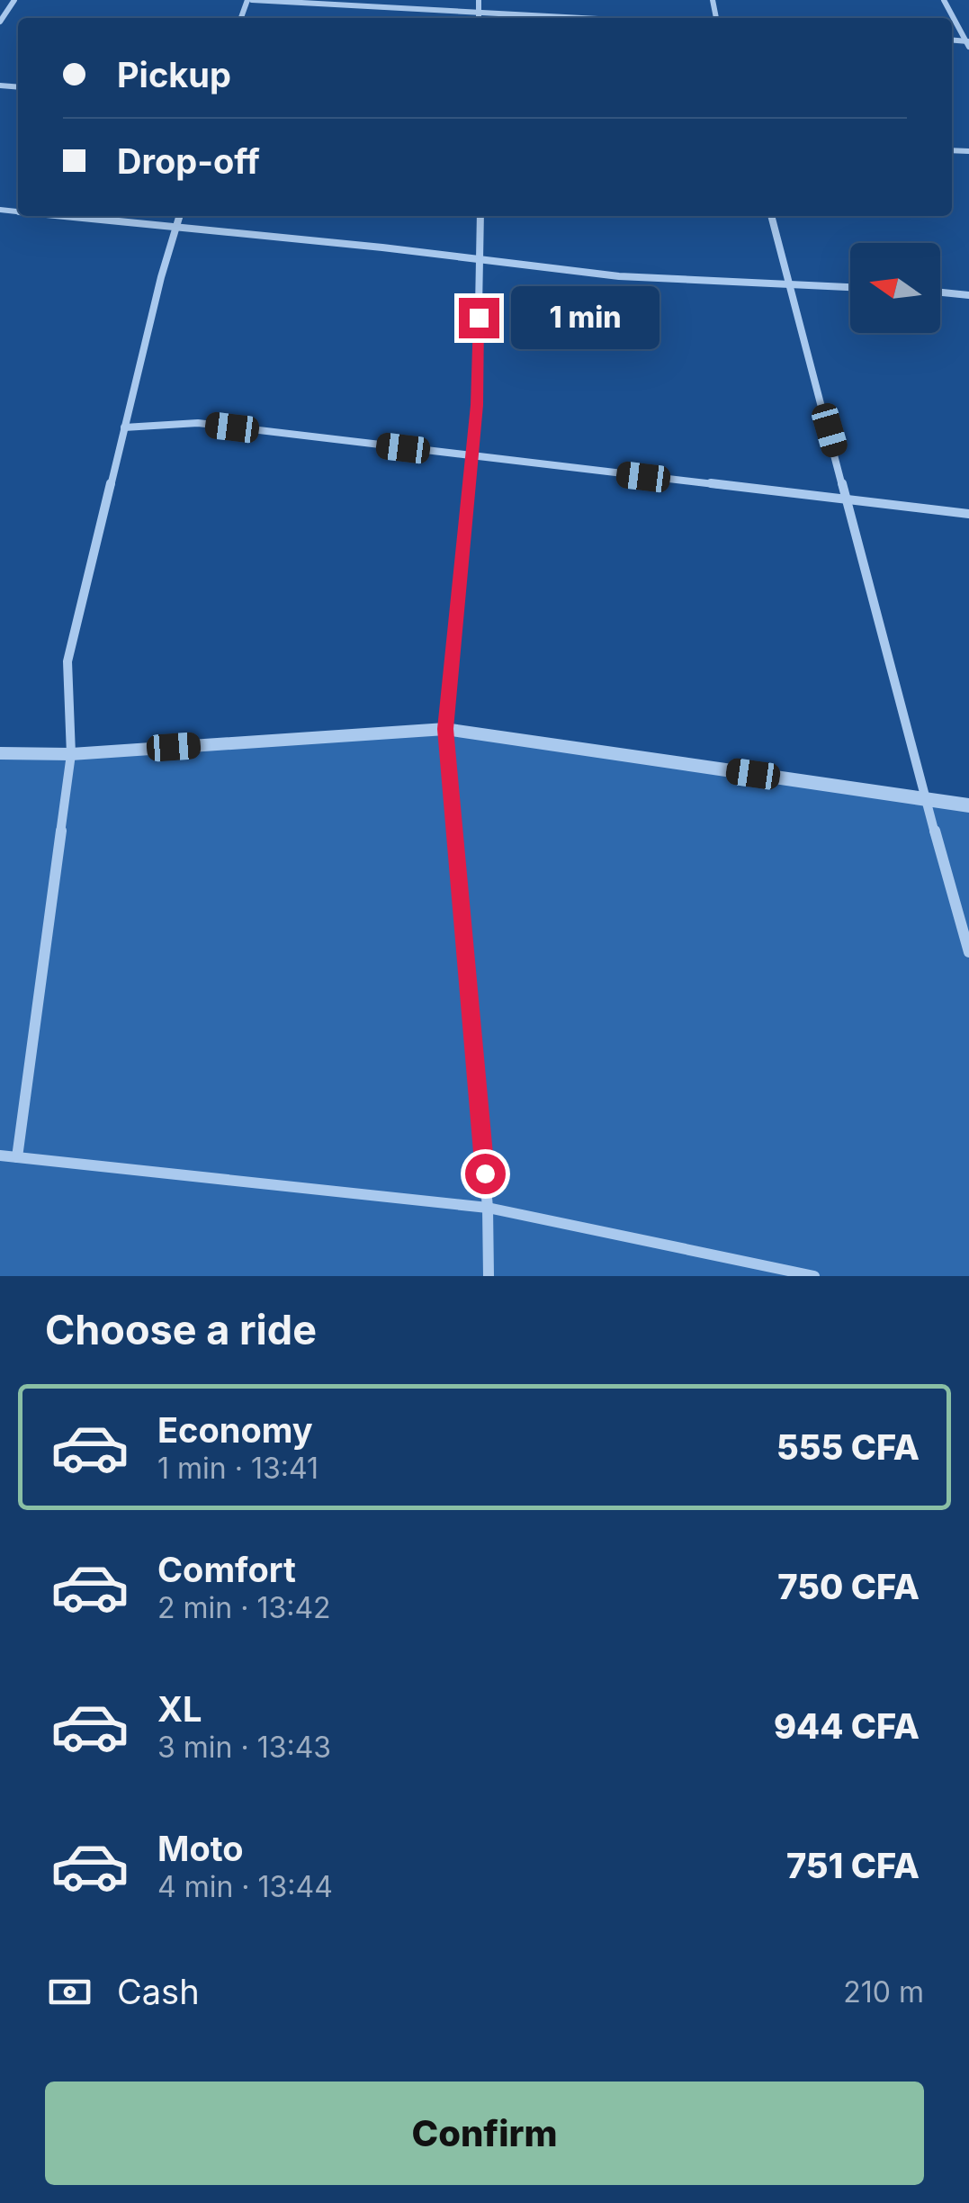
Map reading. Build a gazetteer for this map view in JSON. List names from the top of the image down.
{
  "north": "left",
  "page": {
    "banner": ["Pickup", "Drop-off"],
    "bubble": "1 min",
    "heading": "Choose a ride",
    "list": [
      {
        "name": "Economy",
        "note": "1 min · 13:41",
        "value": "555 CFA"
      },
      {
        "name": "Comfort",
        "note": "2 min · 13:42",
        "value": "750 CFA"
      },
      {
        "name": "XL",
        "note": "3 min · 13:43",
        "value": "944 CFA"
      },
      {
        "name": "Moto",
        "note": "4 min · 13:44",
        "value": "751 CFA"
      }
    ],
    "pay": ["Cash", "210 m"],
    "buttons": "Confirm"
  }
}
